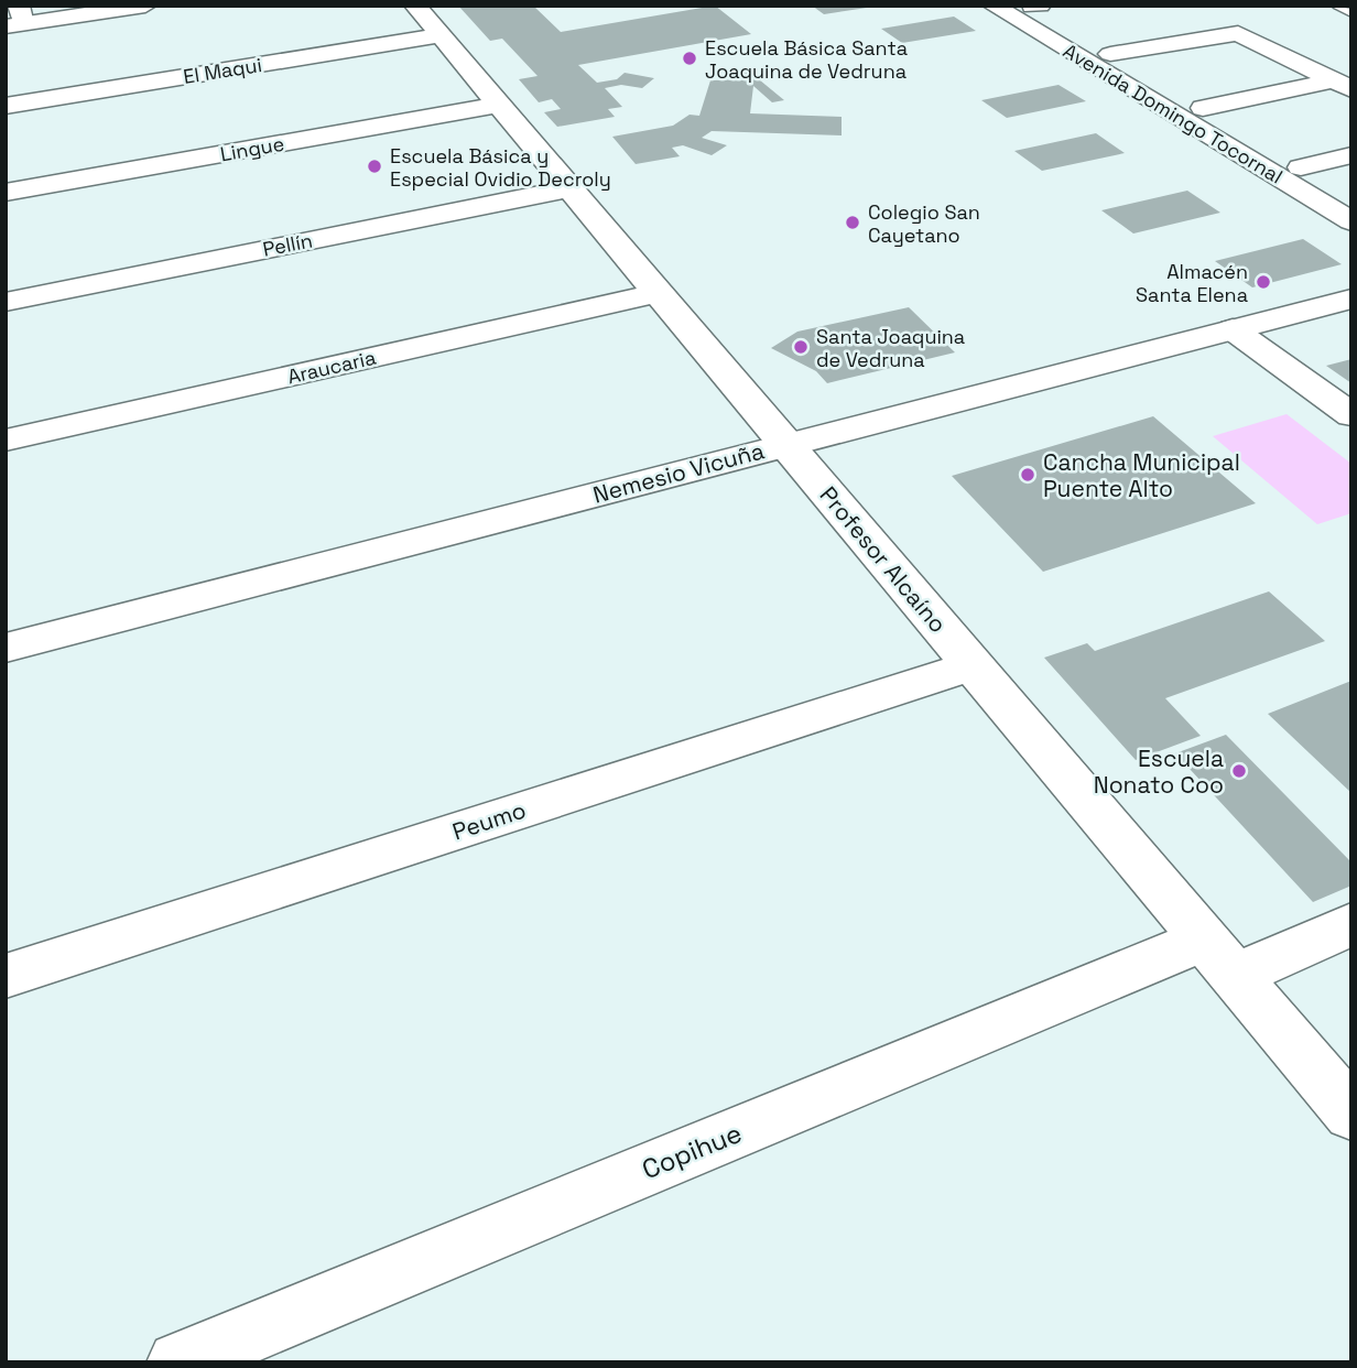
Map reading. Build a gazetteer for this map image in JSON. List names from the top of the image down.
{
  "streets": {
    "street": [
      "El Maqui",
      "Avenida Domingo Tocornal",
      "Lingue",
      "Pellín",
      "Araucaria",
      "Nemesio Vicuña",
      "Profesor Alcaíno",
      "Peumo",
      "Copihue"
    ]
  },
  "crossings": [
    ["El Maqui", "Profesor Alcaíno"],
    ["Lingue", "Profesor Alcaíno"],
    ["Pellín", "Profesor Alcaíno"],
    ["Araucaria", "Profesor Alcaíno"],
    ["Nemesio Vicuña", "Profesor Alcaíno"],
    ["Profesor Alcaíno", "Peumo"],
    ["Profesor Alcaíno", "Copihue"]
  ],
  "places": [
    "Escuela Básica Santa Joaquina de Vedruna",
    "Escuela Básica y Especial Ovidio Decroly",
    "Colegio San Cayetano",
    "Almacén Santa Elena",
    "Santa Joaquina de Vedruna",
    "Cancha Municipal Puente Alto",
    "Escuela Nonato Coo"
  ]
}
